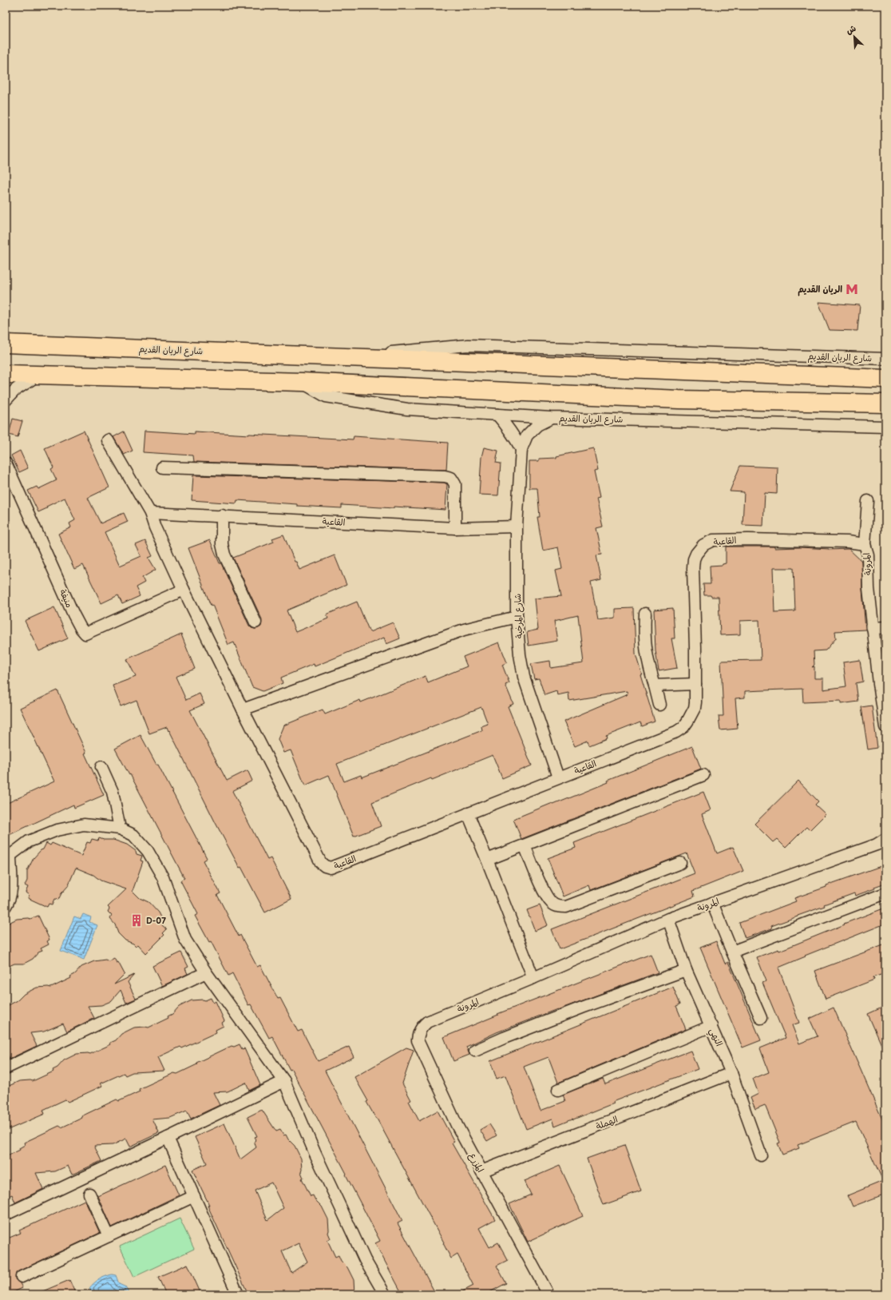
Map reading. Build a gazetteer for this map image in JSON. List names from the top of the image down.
{
  "streets": {
    "highway": ["شارع الريان القديم"],
    "street": [
      "القاعية",
      "المرونة",
      "منيفة",
      "شارع المرخية",
      "النهي",
      "الهملة",
      "المزرع"
    ]
  },
  "crossings": [
    ["شارع الريان القديم", "شارع المرخية"],
    ["القاعية", "المرونة"],
    ["القاعية", "منيفة"],
    ["القاعية", "شارع المرخية"],
    ["المرونة", "النهي"],
    ["المرونة", "المزرع"],
    ["النهي", "الهملة"],
    ["الهملة", "المزرع"]
  ],
  "places": {
    "metro station": ["الريان القديم"],
    "building": ["D-07"]
  },
  "north": "top left"
}
